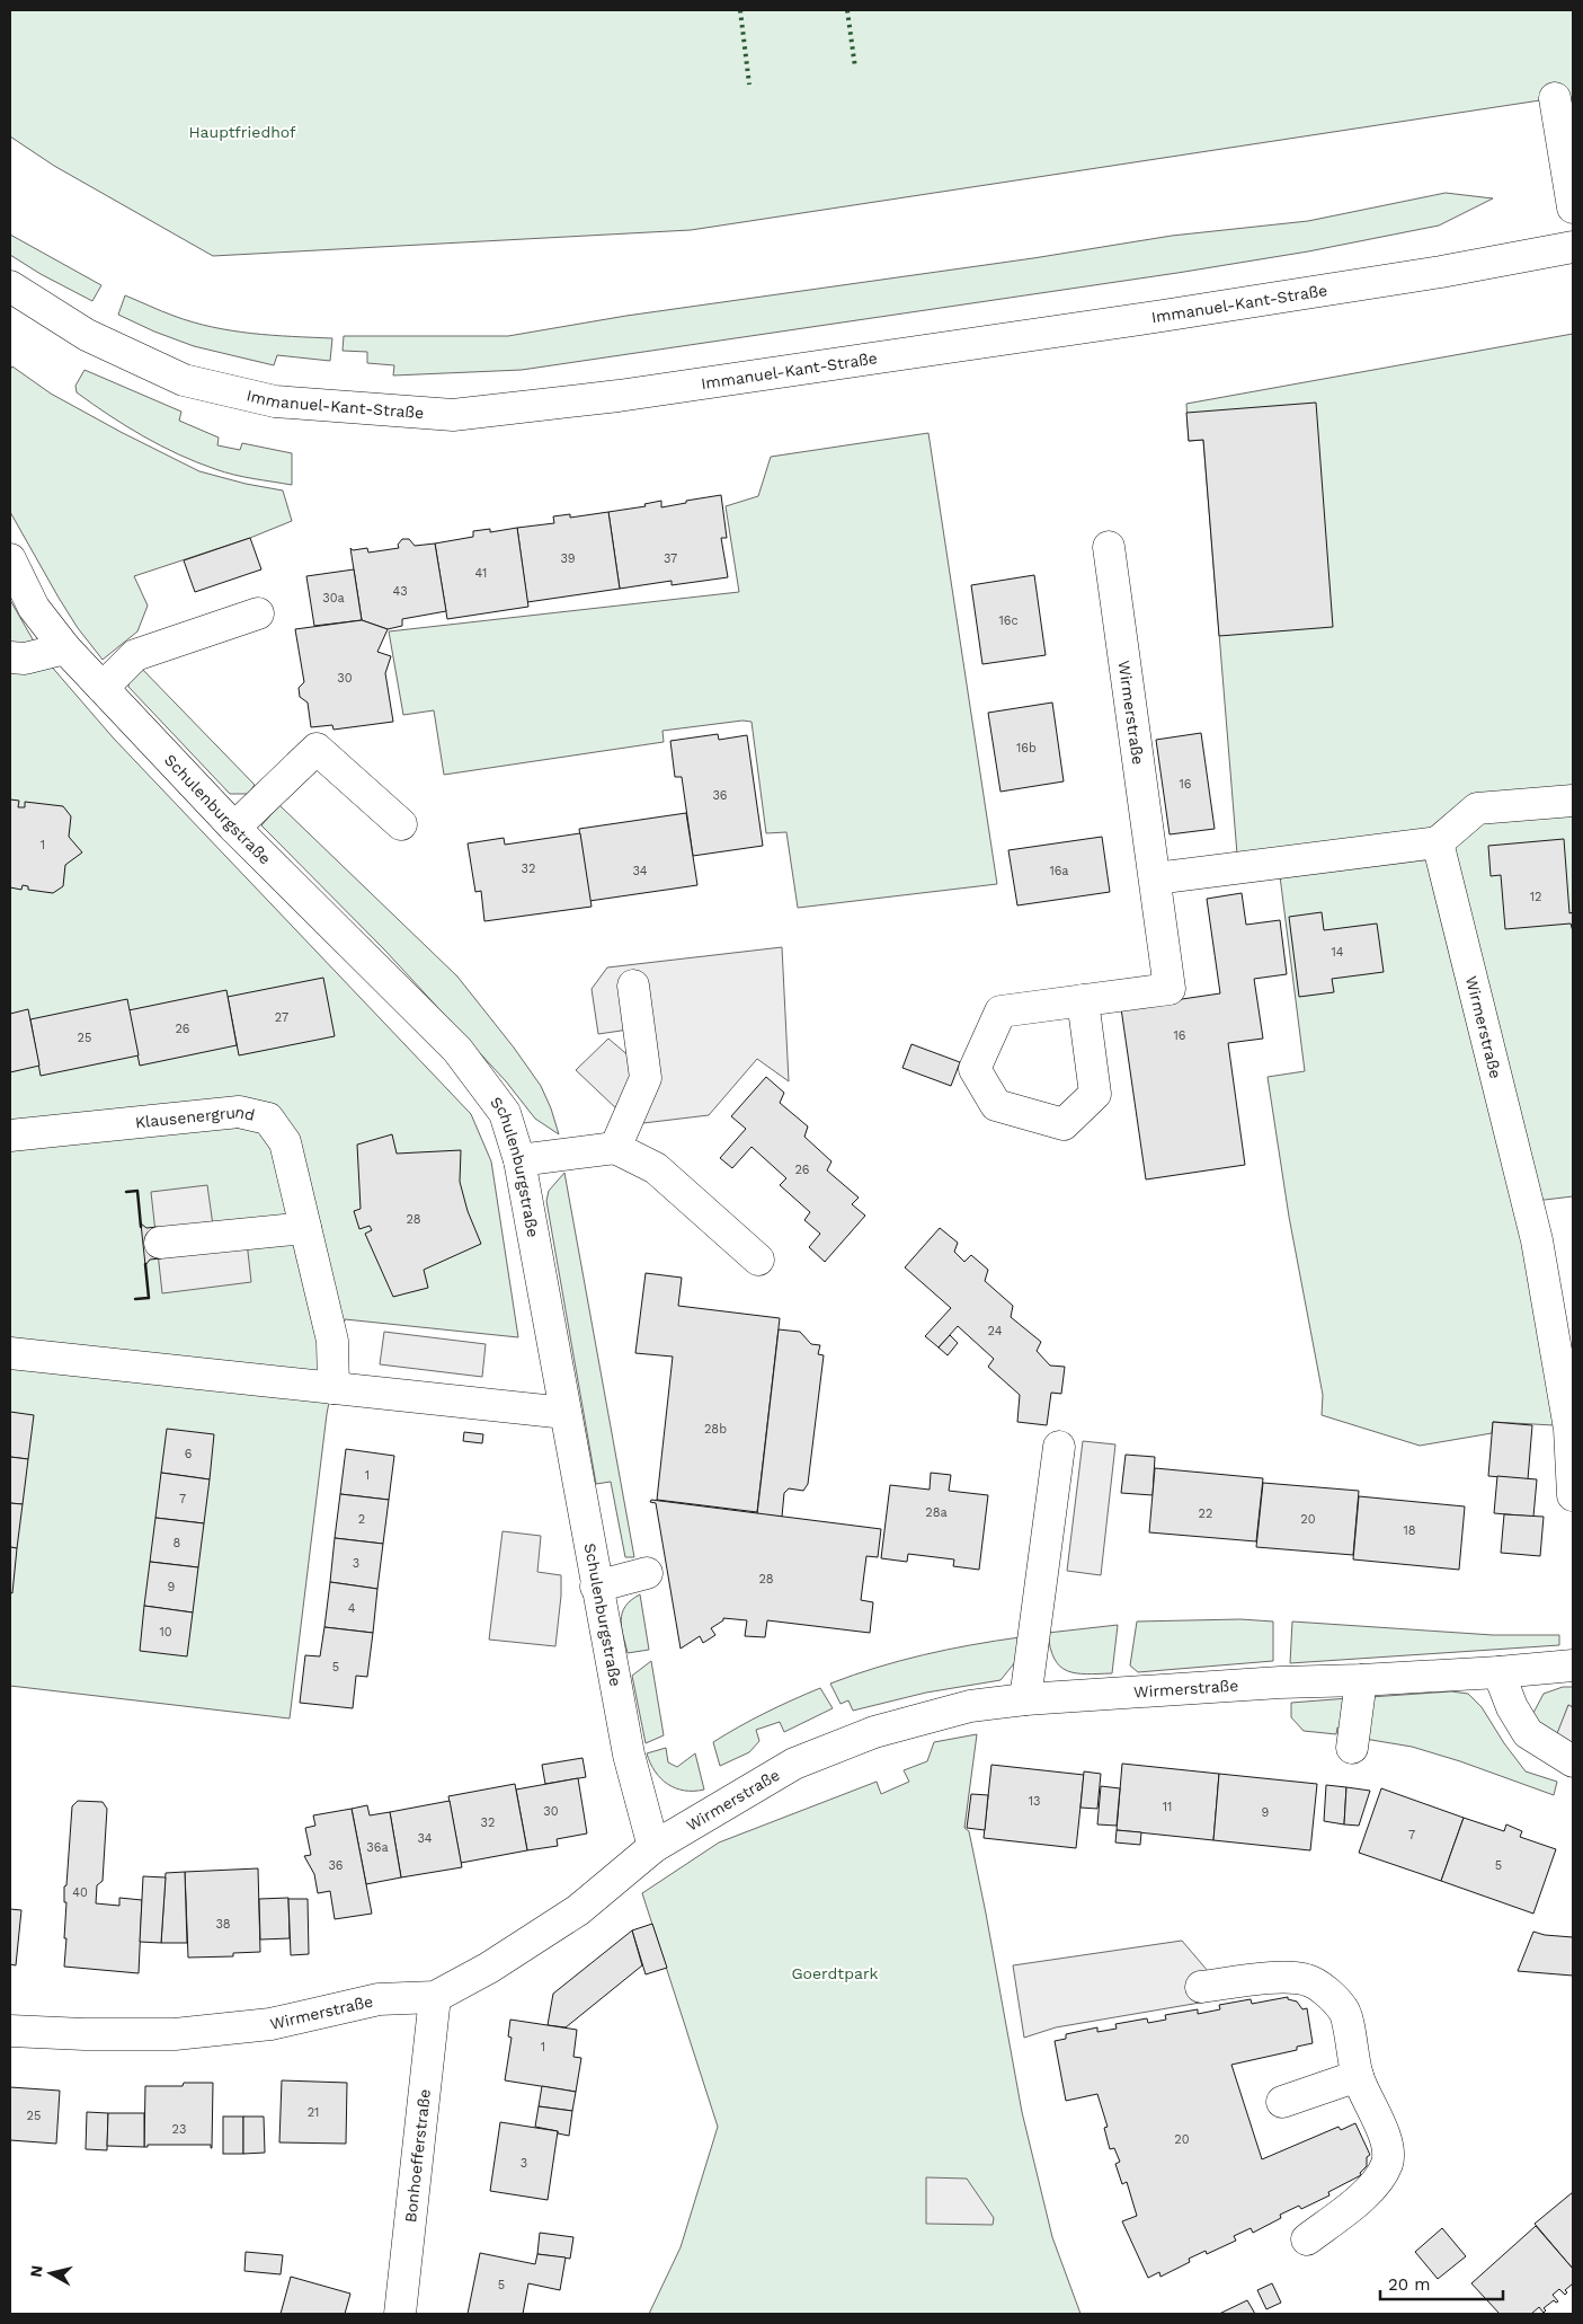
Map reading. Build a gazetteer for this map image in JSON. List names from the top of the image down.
{
  "streets": {
    "street": [
      "Immanuel-Kant-Straße",
      "Wirmerstraße",
      "Schulenburgstraße",
      "Klausenergrund",
      "Bonhoefferstraße"
    ]
  },
  "crossings": [
    ["Wirmerstraße", "Schulenburgstraße"],
    ["Wirmerstraße", "Bonhoefferstraße"]
  ],
  "parks": ["Hauptfriedhof", "Goerdtpark"],
  "house_numbers": [
    "39",
    "37",
    "41",
    "43",
    "30a",
    "16c",
    "30",
    "16b",
    "16",
    "36",
    "1",
    "32",
    "34",
    "16a",
    "12",
    "14",
    "27",
    "26",
    "16",
    "25",
    "26",
    "28",
    "24",
    "28b",
    "6",
    "1",
    "7",
    "28a",
    "22",
    "2",
    "20",
    "18",
    "8",
    "3",
    "28",
    "9",
    "4",
    "10",
    "5",
    "13",
    "11",
    "30",
    "9",
    "32",
    "7",
    "34",
    "36a",
    "36",
    "5",
    "40",
    "38",
    "1",
    "21",
    "25",
    "23",
    "20",
    "3",
    "5"
  ],
  "scale_bar": "20 m",
  "north": "left"
}
